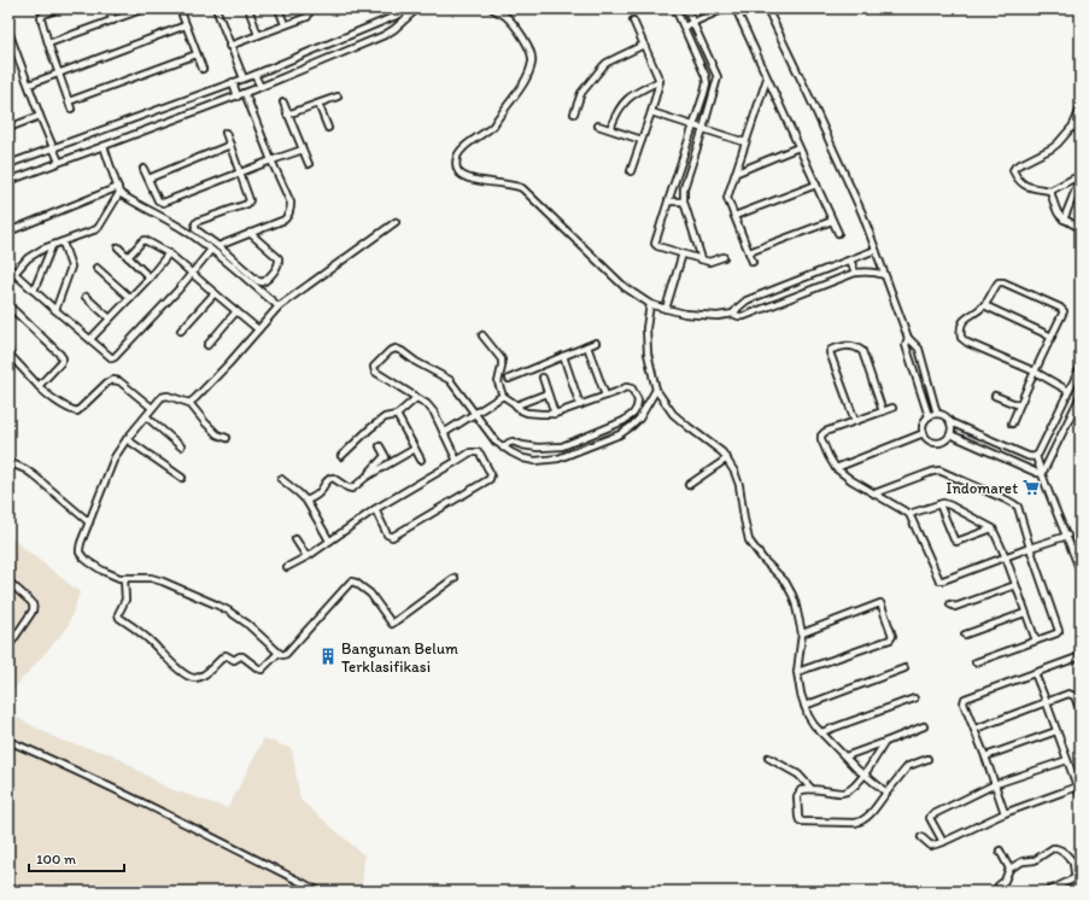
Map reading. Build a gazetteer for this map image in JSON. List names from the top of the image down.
{
  "places": {
    "supermarket": ["Indomaret"],
    "building": ["Bangunan Belum Terklasifikasi"]
  },
  "scale_bar": "100 m"
}
